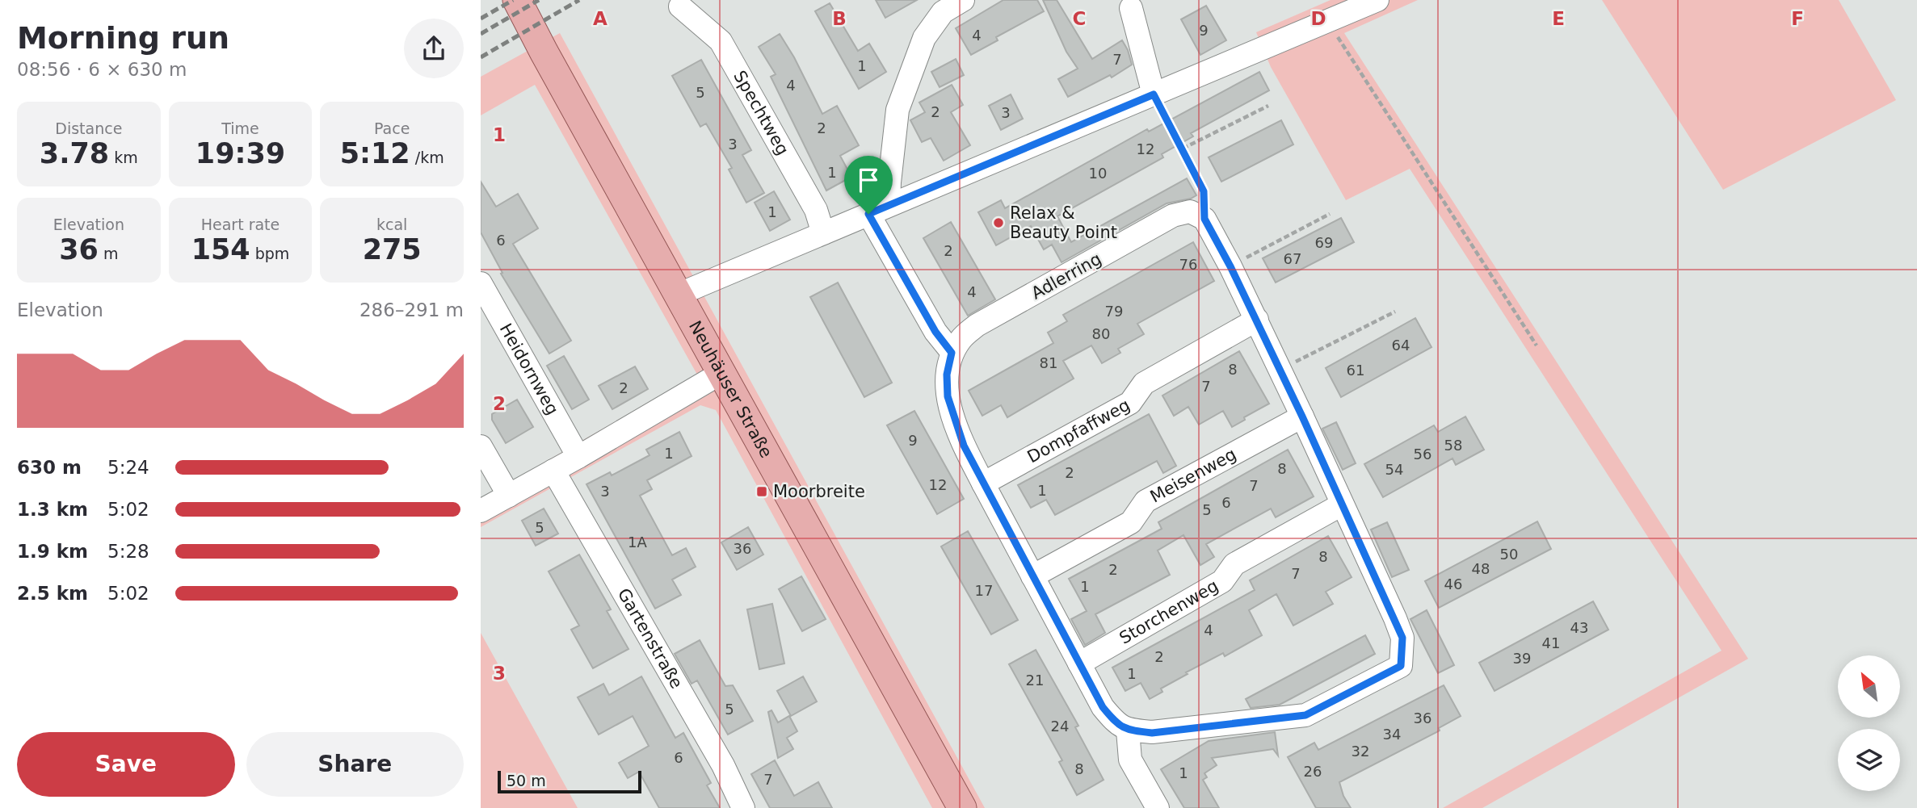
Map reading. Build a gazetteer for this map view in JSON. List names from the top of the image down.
{
  "streets": {
    "main road": ["Neuhäuser Straße"],
    "street": [
      "Spechtweg",
      "Adlerring",
      "Heidornweg",
      "Dompfaffweg",
      "Meisenweg",
      "Storchenweg",
      "Gartenstraße"
    ]
  },
  "crossings": [
    ["Adlerring", "Dompfaffweg"],
    ["Adlerring", "Meisenweg"],
    ["Adlerring", "Storchenweg"]
  ],
  "places": {
    "other": ["Relax & Beauty Point"],
    "transit": ["Moorbreite"]
  },
  "house_numbers": [
    "9",
    "4",
    "7",
    "1",
    "4",
    "5",
    "2",
    "3",
    "2",
    "3",
    "12",
    "1",
    "10",
    "1",
    "6",
    "69",
    "2",
    "67",
    "76",
    "4",
    "79",
    "80",
    "64",
    "81",
    "8",
    "61",
    "7",
    "2",
    "9",
    "58",
    "1",
    "56",
    "8",
    "54",
    "2",
    "12",
    "7",
    "1",
    "3",
    "6",
    "5",
    "5",
    "1A",
    "36",
    "50",
    "8",
    "48",
    "2",
    "7",
    "46",
    "1",
    "17",
    "43",
    "4",
    "41",
    "2",
    "39",
    "1",
    "21",
    "5",
    "36",
    "24",
    "34",
    "32",
    "6",
    "8",
    "26",
    "1",
    "7"
  ],
  "scale_bar": "50 m",
  "north": "top left",
  "page": {
    "heading": ["Morning run", "08:56 · 6 × 630 m"],
    "stats": [
      ["Distance", "3.78 km"],
      ["Time", "19:39"],
      ["Pace", "5:12 /km"],
      ["Elevation", "36 m"],
      ["Heart rate", "154 bpm"],
      ["kcal", "275"]
    ],
    "chart": ["Elevation", "286–291 m"],
    "list": [
      {
        "name": "630 m",
        "note": "5:24"
      },
      {
        "name": "1.3 km",
        "note": "5:02"
      },
      {
        "name": "1.9 km",
        "note": "5:28"
      },
      {
        "name": "2.5 km",
        "note": "5:02"
      }
    ],
    "buttons": ["Save", "Share"],
    "scale": "50 m"
  },
  "grid": {
    "columns": [
      "A",
      "B",
      "C",
      "D",
      "E",
      "F"
    ],
    "rows": ["1", "2", "3"]
  }
}
